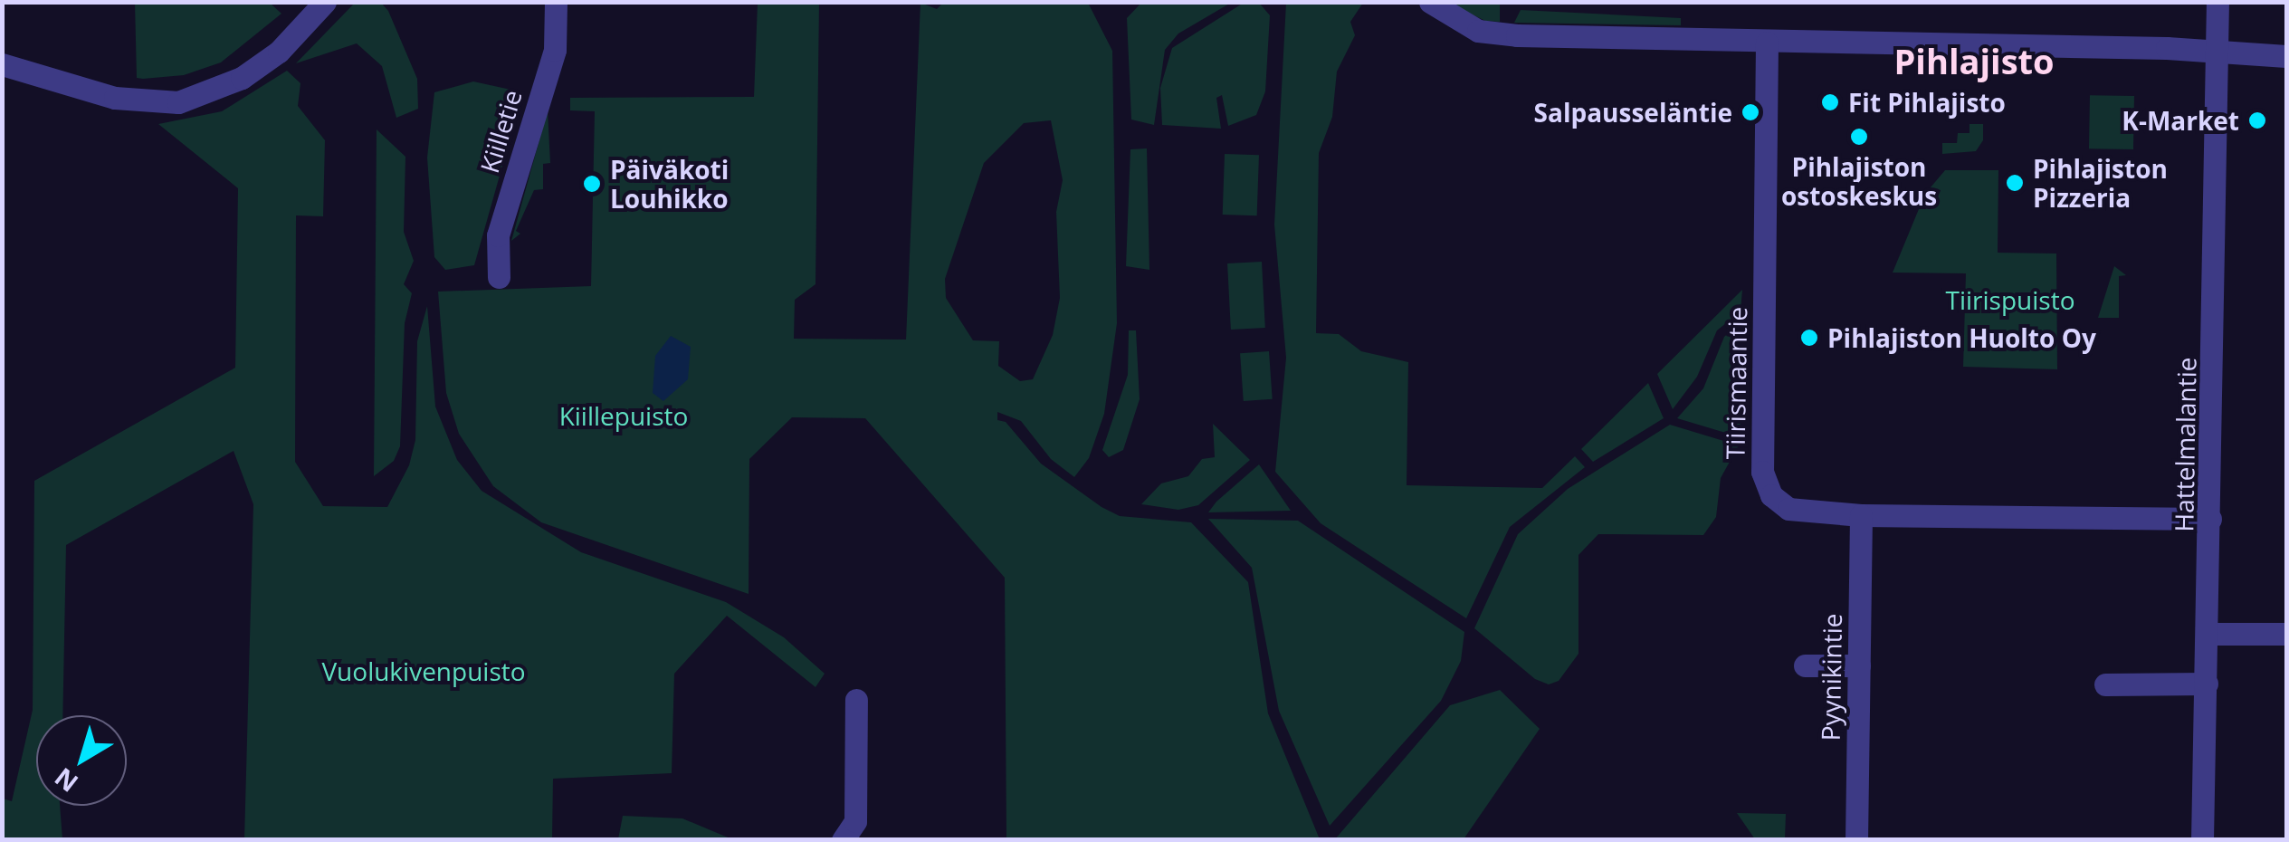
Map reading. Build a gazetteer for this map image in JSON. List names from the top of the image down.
{
  "streets": {
    "street": [
      "Kiilletie",
      "Tiirismaantie",
      "Hattelmalantie",
      "Pyynikintie"
    ]
  },
  "crossings": [
    ["Tiirismaantie", "Hattelmalantie"],
    ["Tiirismaantie", "Pyynikintie"]
  ],
  "districts": ["Pihlajisto"],
  "parks": ["Tiirispuisto", "Kiillepuisto", "Vuolukivenpuisto"],
  "places": [
    "Fit Pihlajisto",
    "Salpausseläntie",
    "K-Market",
    "Pihlajiston ostoskeskus",
    "Pihlajiston Pizzeria",
    "Päiväkoti Louhikko",
    "Pihlajiston Huolto Oy"
  ],
  "north": "bottom left"
}
